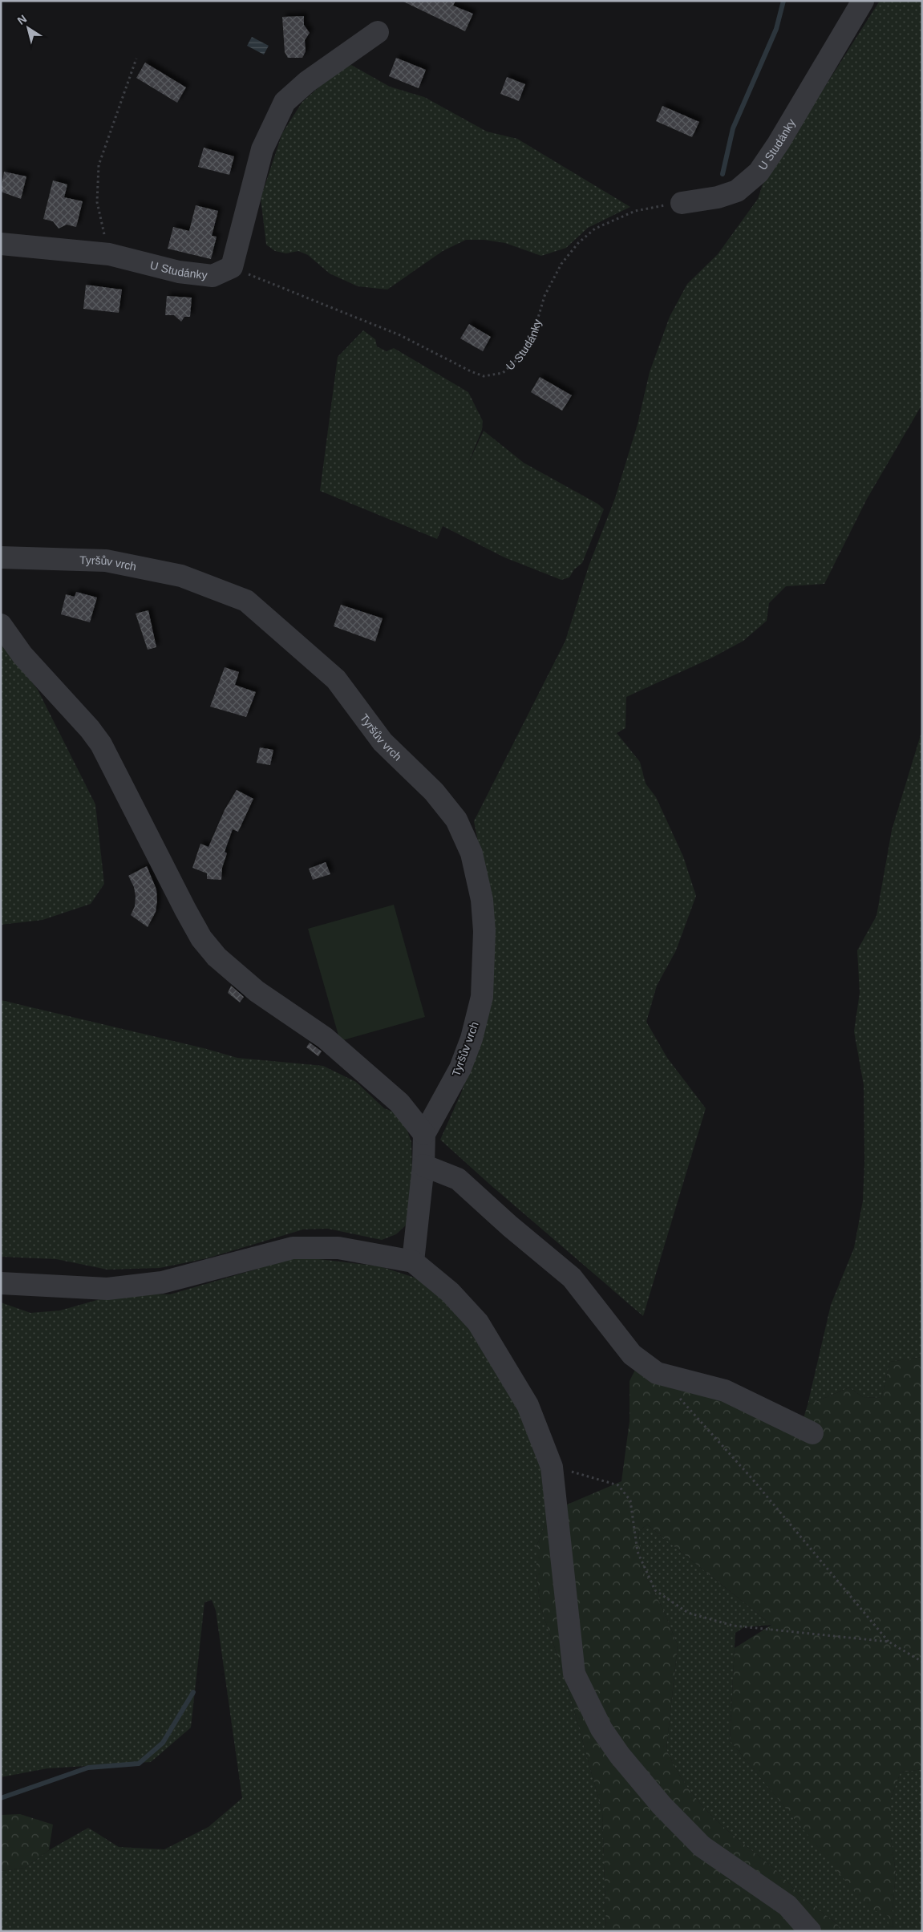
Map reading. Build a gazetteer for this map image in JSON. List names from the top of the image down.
{
  "streets": {
    "street": ["U Studánky", "Tyršův vrch"]
  },
  "north": "top left"
}
